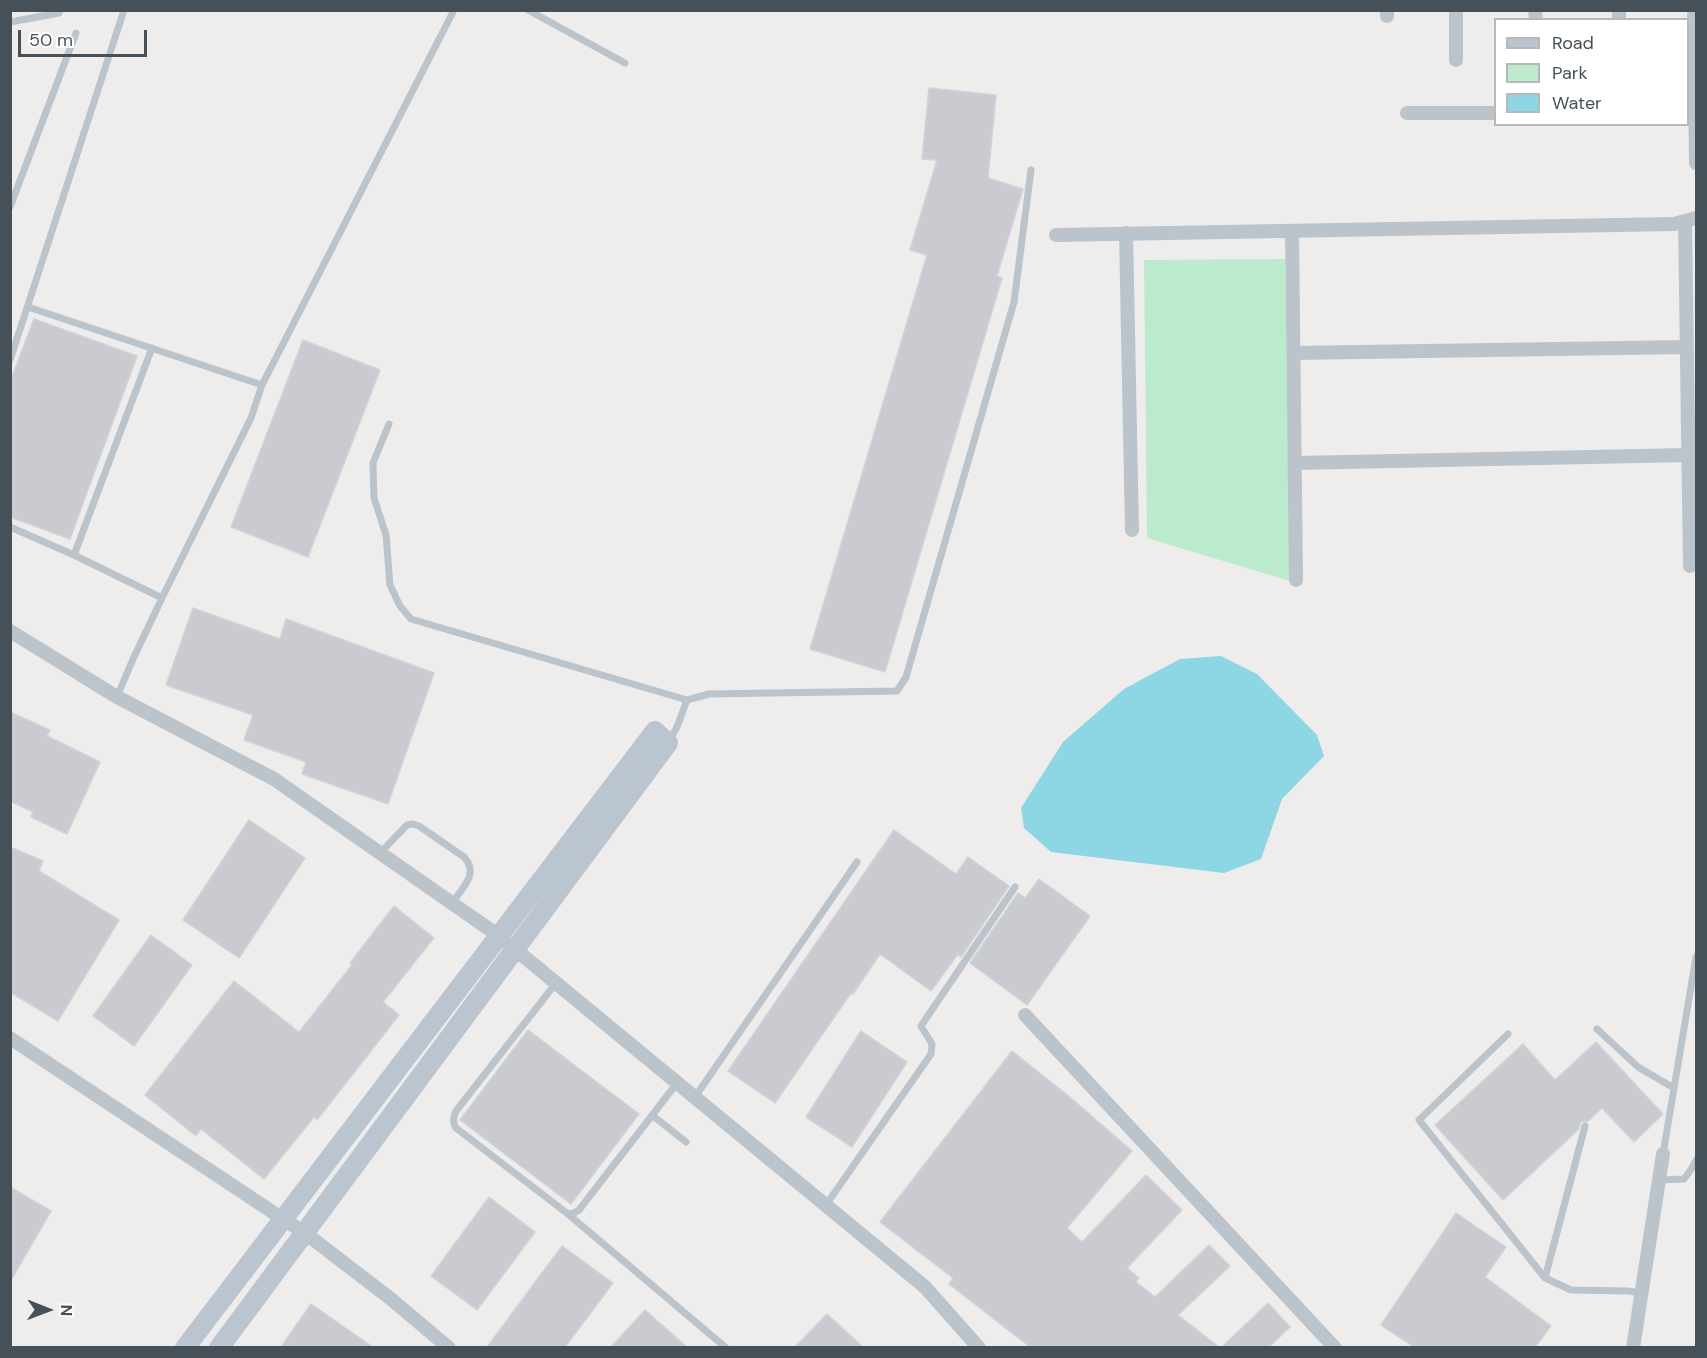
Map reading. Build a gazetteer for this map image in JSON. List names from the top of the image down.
{
  "legend": ["Road", "Park", "Water"],
  "scale_bar": "50 m",
  "north": "right"
}
